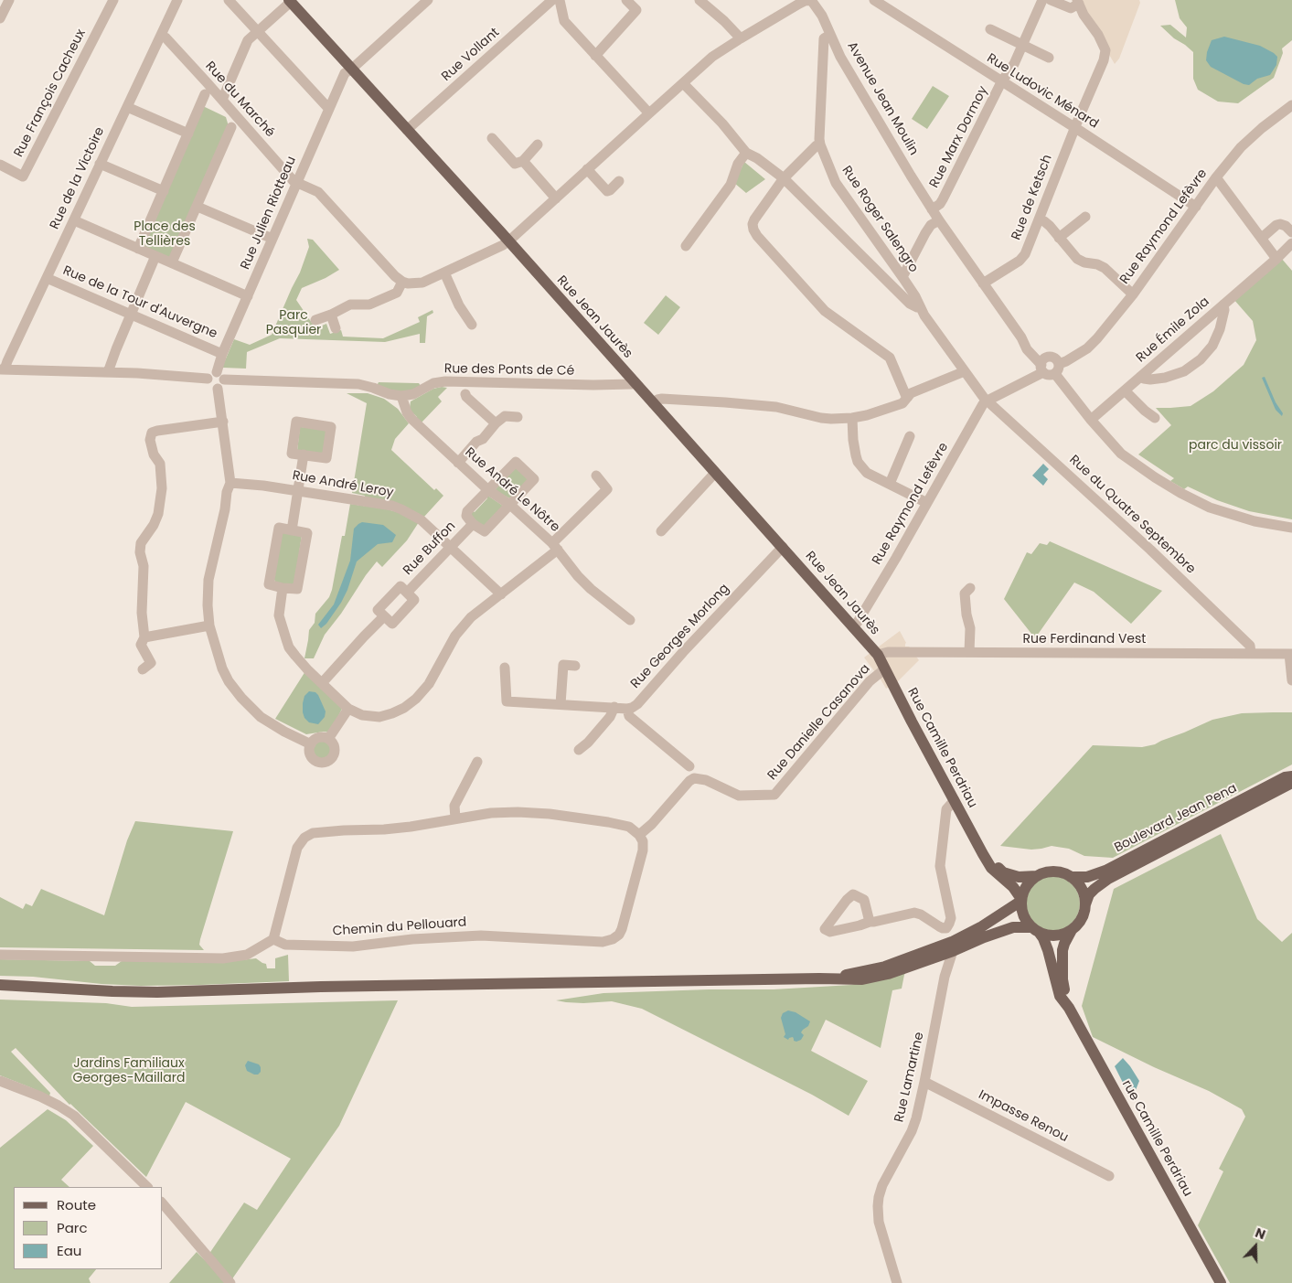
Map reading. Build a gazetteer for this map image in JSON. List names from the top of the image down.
{
  "streets": {
    "main road": [
      "Rue Jean Jaurès",
      "Rue Camille Perdriau",
      "Boulevard Jean Pena",
      "rue Camille Perdriau"
    ],
    "street": [
      "Rue Vollant",
      "Rue Ludovic Ménard",
      "Rue François Cacheux",
      "Avenue Jean Moulin",
      "Rue du Marché",
      "Rue Marx Dormoy",
      "Rue de la Victoire",
      "Rue de Ketsch",
      "Rue Julien Riotteau",
      "Rue Roger Salengro",
      "Rue Raymond Lefèvre",
      "Rue de la Tour d'Auvergne",
      "Rue Émile Zola",
      "Rue des Ponts de Cé",
      "Rue André Leroy",
      "Rue André Le Nôtre",
      "Rue du Quatre Septembre",
      "Rue Buffon",
      "Rue Georges Morlong",
      "Rue Ferdinand Vest",
      "Rue Danielle Casanova",
      "Chemin du Pellouard",
      "Rue Lamartine",
      "Impasse Renou"
    ]
  },
  "crossings": [
    ["Rue Vollant", "Rue Jean Jaurès"],
    ["Rue Ludovic Ménard", "Rue Marx Dormoy"],
    ["Rue Ludovic Ménard", "Rue de Ketsch"],
    ["Rue Ludovic Ménard", "Rue Raymond Lefèvre"],
    ["Avenue Jean Moulin", "Rue Marx Dormoy"],
    ["Avenue Jean Moulin", "Rue de Ketsch"],
    ["Avenue Jean Moulin", "Rue Roger Salengro"],
    ["Avenue Jean Moulin", "Rue Raymond Lefèvre"],
    ["Rue du Marché", "Rue de la Victoire"],
    ["Rue du Marché", "Rue Julien Riotteau"],
    ["Rue de la Victoire", "Rue de la Tour d'Auvergne"],
    ["Rue Julien Riotteau", "Rue de la Tour d'Auvergne"],
    ["Rue Julien Riotteau", "Rue Jean Jaurès"],
    ["Rue Roger Salengro", "Rue Raymond Lefèvre"],
    ["Rue Roger Salengro", "Rue du Quatre Septembre"],
    ["Rue Raymond Lefèvre", "Rue Jean Jaurès"],
    ["Rue Raymond Lefèvre", "Rue du Quatre Septembre"],
    ["Rue Jean Jaurès", "Rue des Ponts de Cé"],
    ["Rue Jean Jaurès", "Rue Georges Morlong"],
    ["Rue Jean Jaurès", "Rue Ferdinand Vest"],
    ["Rue Jean Jaurès", "Rue Camille Perdriau"],
    ["Rue des Ponts de Cé", "Rue André Le Nôtre"],
    ["Rue André Leroy", "Rue Buffon"],
    ["Rue André Le Nôtre", "Rue Buffon"],
    ["Rue du Quatre Septembre", "Rue Ferdinand Vest"],
    ["Rue Ferdinand Vest", "Rue Camille Perdriau"],
    ["Rue Danielle Casanova", "Rue Camille Perdriau"],
    ["Rue Danielle Casanova", "Chemin du Pellouard"],
    ["Rue Camille Perdriau", "Boulevard Jean Pena"],
    ["Rue Camille Perdriau", "rue Camille Perdriau"],
    ["Boulevard Jean Pena", "rue Camille Perdriau"],
    ["Rue Lamartine", "Impasse Renou"]
  ],
  "parks": [
    "Place des Tellières",
    "Parc Pasquier",
    "parc du vissoir",
    "Jardins Familiaux Georges-Maillard"
  ],
  "legend": ["Route", "Parc", "Eau"],
  "north": "top"
}
